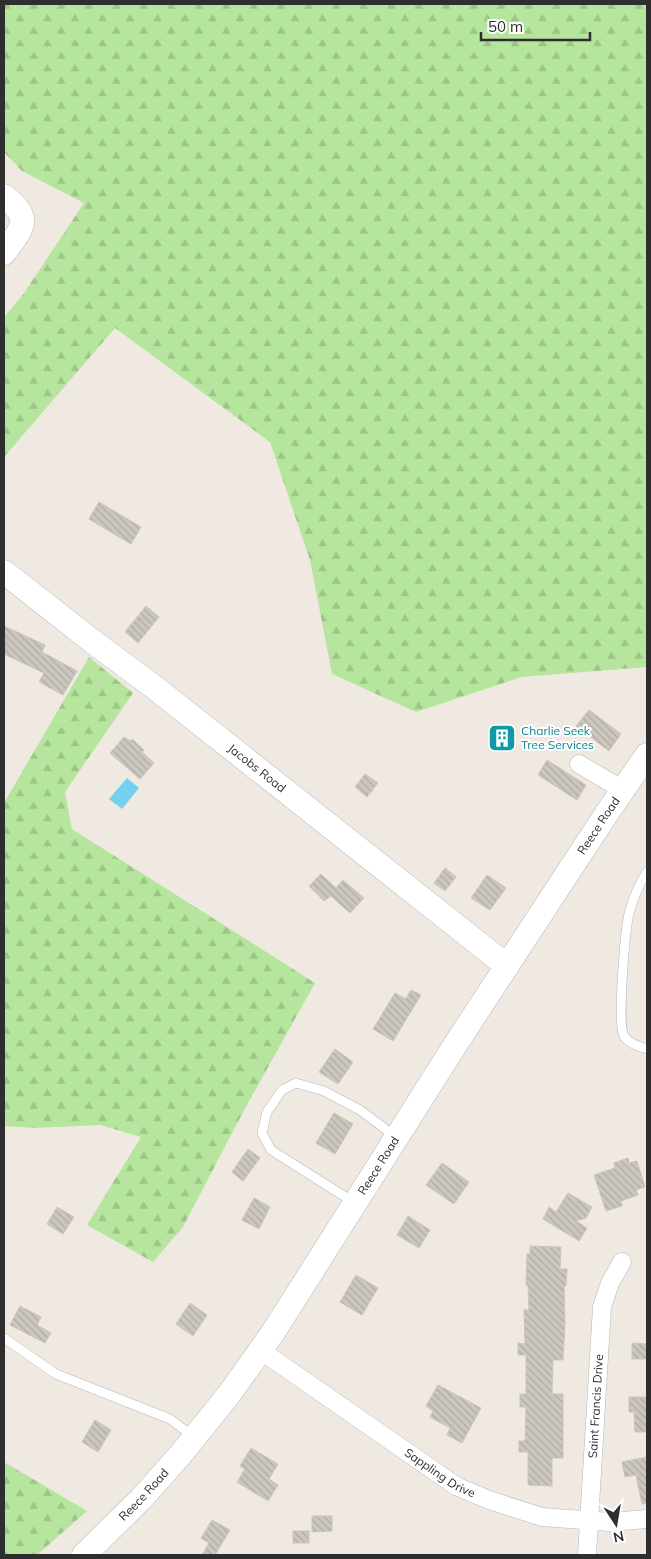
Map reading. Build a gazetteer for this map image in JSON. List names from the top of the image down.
{
  "streets": {
    "main road": ["Jacobs Road", "Reece Road"],
    "street": ["Saint Francis Drive", "Sappling Drive"]
  },
  "crossings": [
    ["Jacobs Road", "Reece Road"],
    ["Reece Road", "Sappling Drive"],
    ["Saint Francis Drive", "Sappling Drive"]
  ],
  "places": {
    "building": ["Charlie Seek Tree Services"]
  },
  "scale_bar": "50 m",
  "north": "bottom"
}
